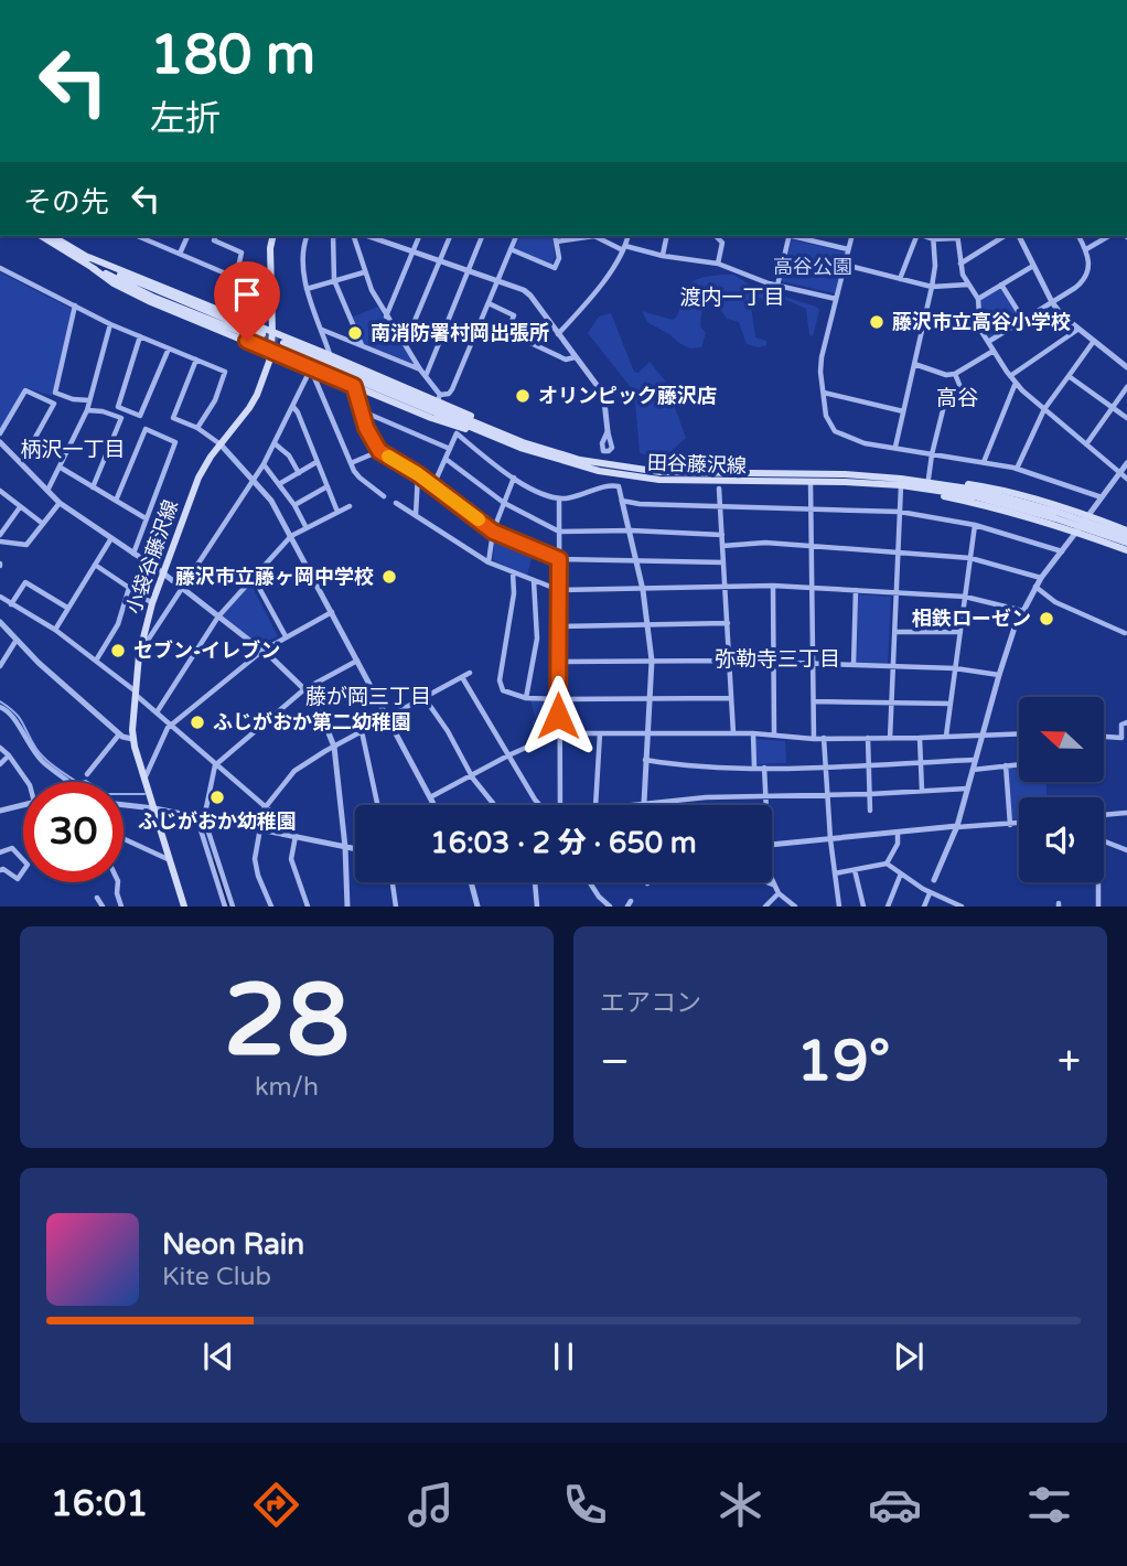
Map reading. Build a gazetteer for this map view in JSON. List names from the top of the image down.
{
  "streets": {
    "main road": ["田谷藤沢線", "小袋谷藤沢線"]
  },
  "districts": [
    "渡内一丁目",
    "高谷",
    "柄沢一丁目",
    "弥勒寺三丁目",
    "藤が岡三丁目"
  ],
  "parks": ["高谷公園"],
  "places": [
    "藤沢市立高谷小学校",
    "南消防署村岡出張所",
    "オリンピック藤沢店",
    "藤沢市立藤ヶ岡中学校",
    "相鉄ローゼン",
    "セブン-イレブン",
    "ふじがおか第二幼稚園",
    "ふじがおか幼稚園"
  ],
  "north": "left",
  "page": {
    "turn": ["180 m", "左折"],
    "then": "その先",
    "limit": "30",
    "trip": "16:03 · 2 分 · 650 m",
    "tile": [
      ["28", "km/h"],
      "エアコン"
    ],
    "heat": ["−", "19°", "+"],
    "song": ["Neon Rain", "Kite Club"],
    "tabs": "16:01"
  }
}
